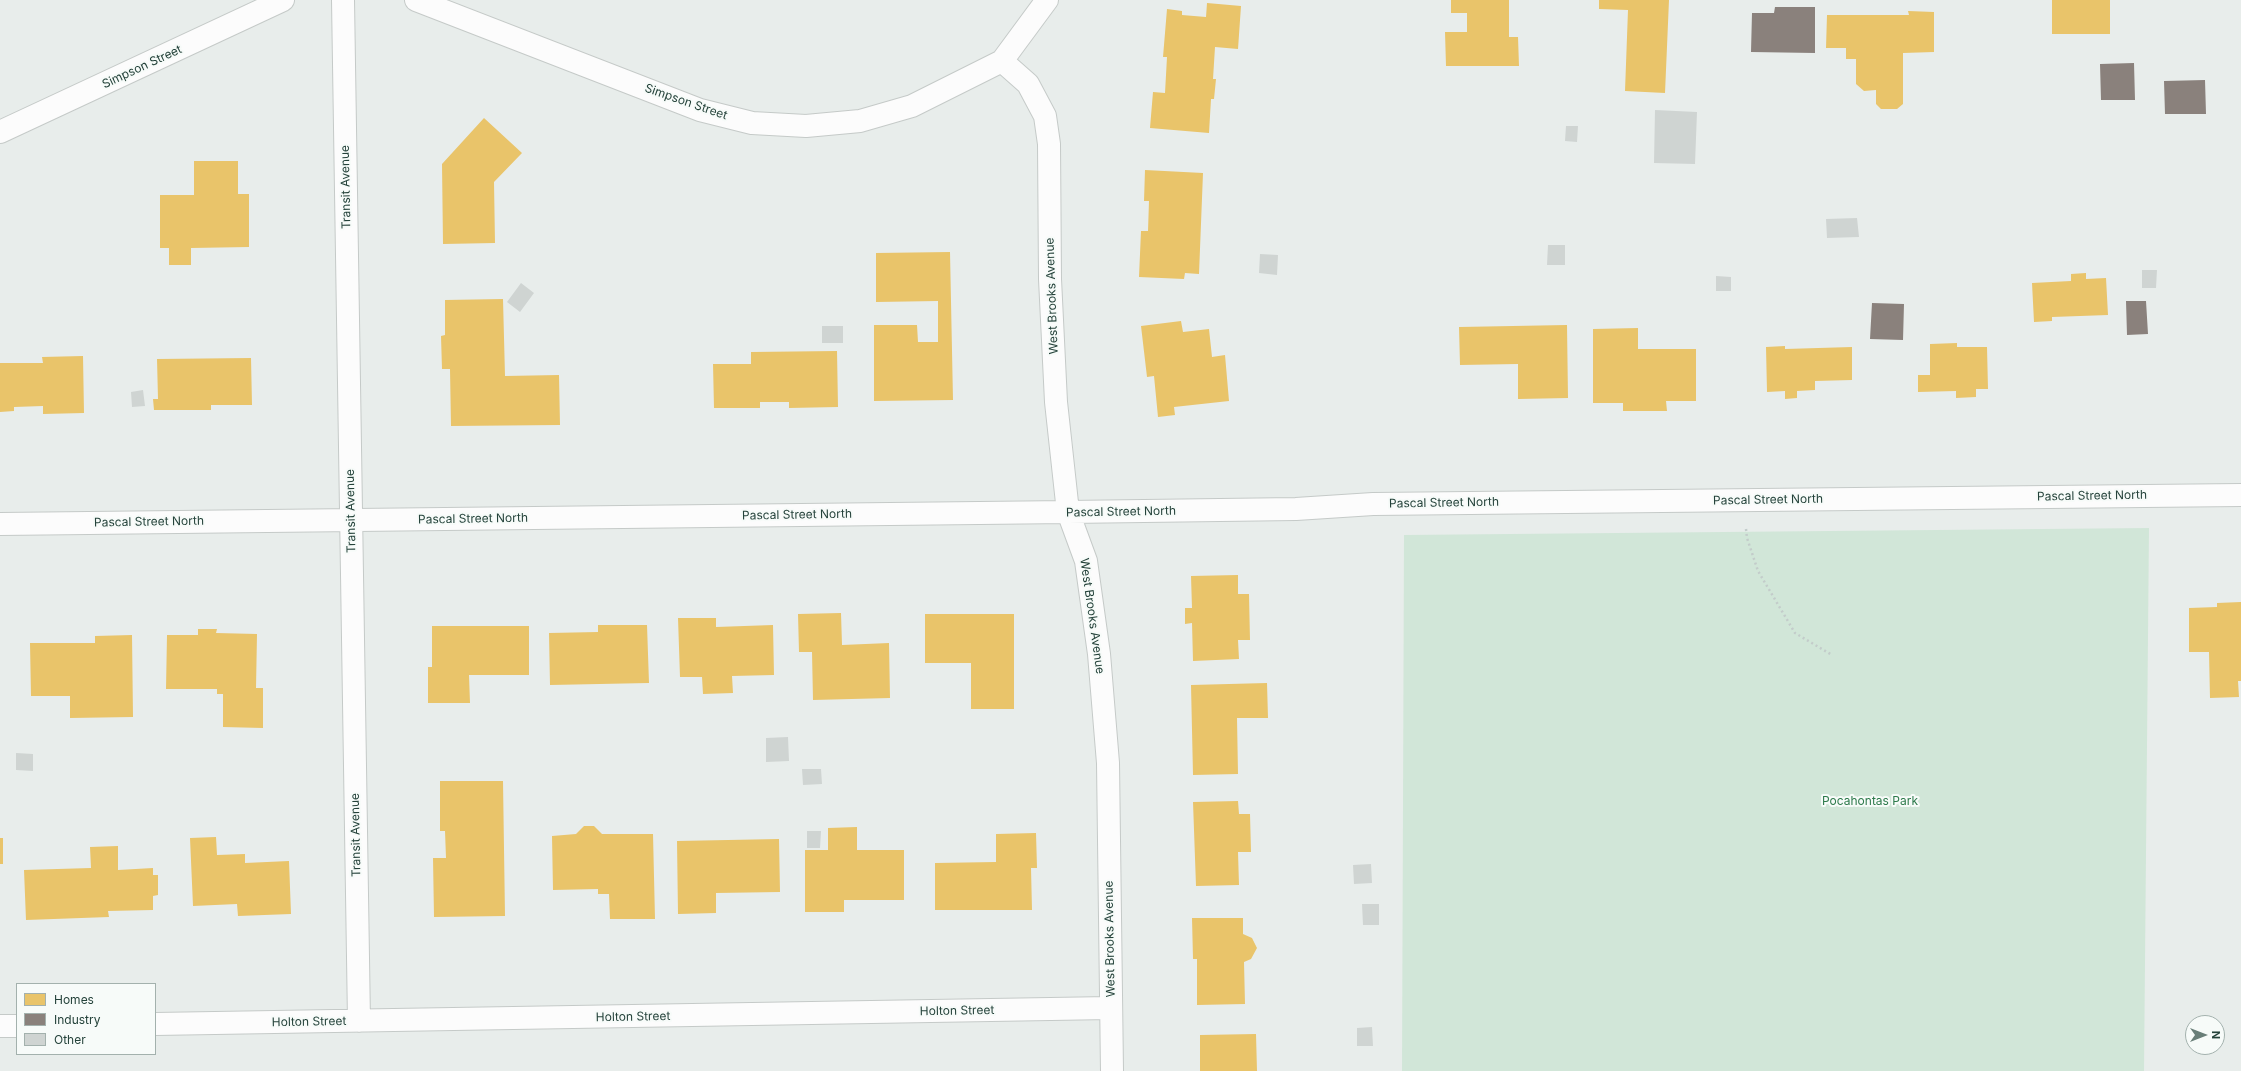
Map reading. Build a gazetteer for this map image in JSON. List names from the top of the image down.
{
  "streets": {
    "street": [
      "Simpson Street",
      "Transit Avenue",
      "West Brooks Avenue",
      "Pascal Street North",
      "Holton Street"
    ]
  },
  "crossings": [
    ["Simpson Street", "West Brooks Avenue"],
    ["Transit Avenue", "Pascal Street North"],
    ["Transit Avenue", "Holton Street"],
    ["West Brooks Avenue", "Pascal Street North"],
    ["West Brooks Avenue", "Holton Street"]
  ],
  "parks": ["Pocahontas Park"],
  "legend": ["Homes", "Industry", "Other"],
  "north": "right"
}
